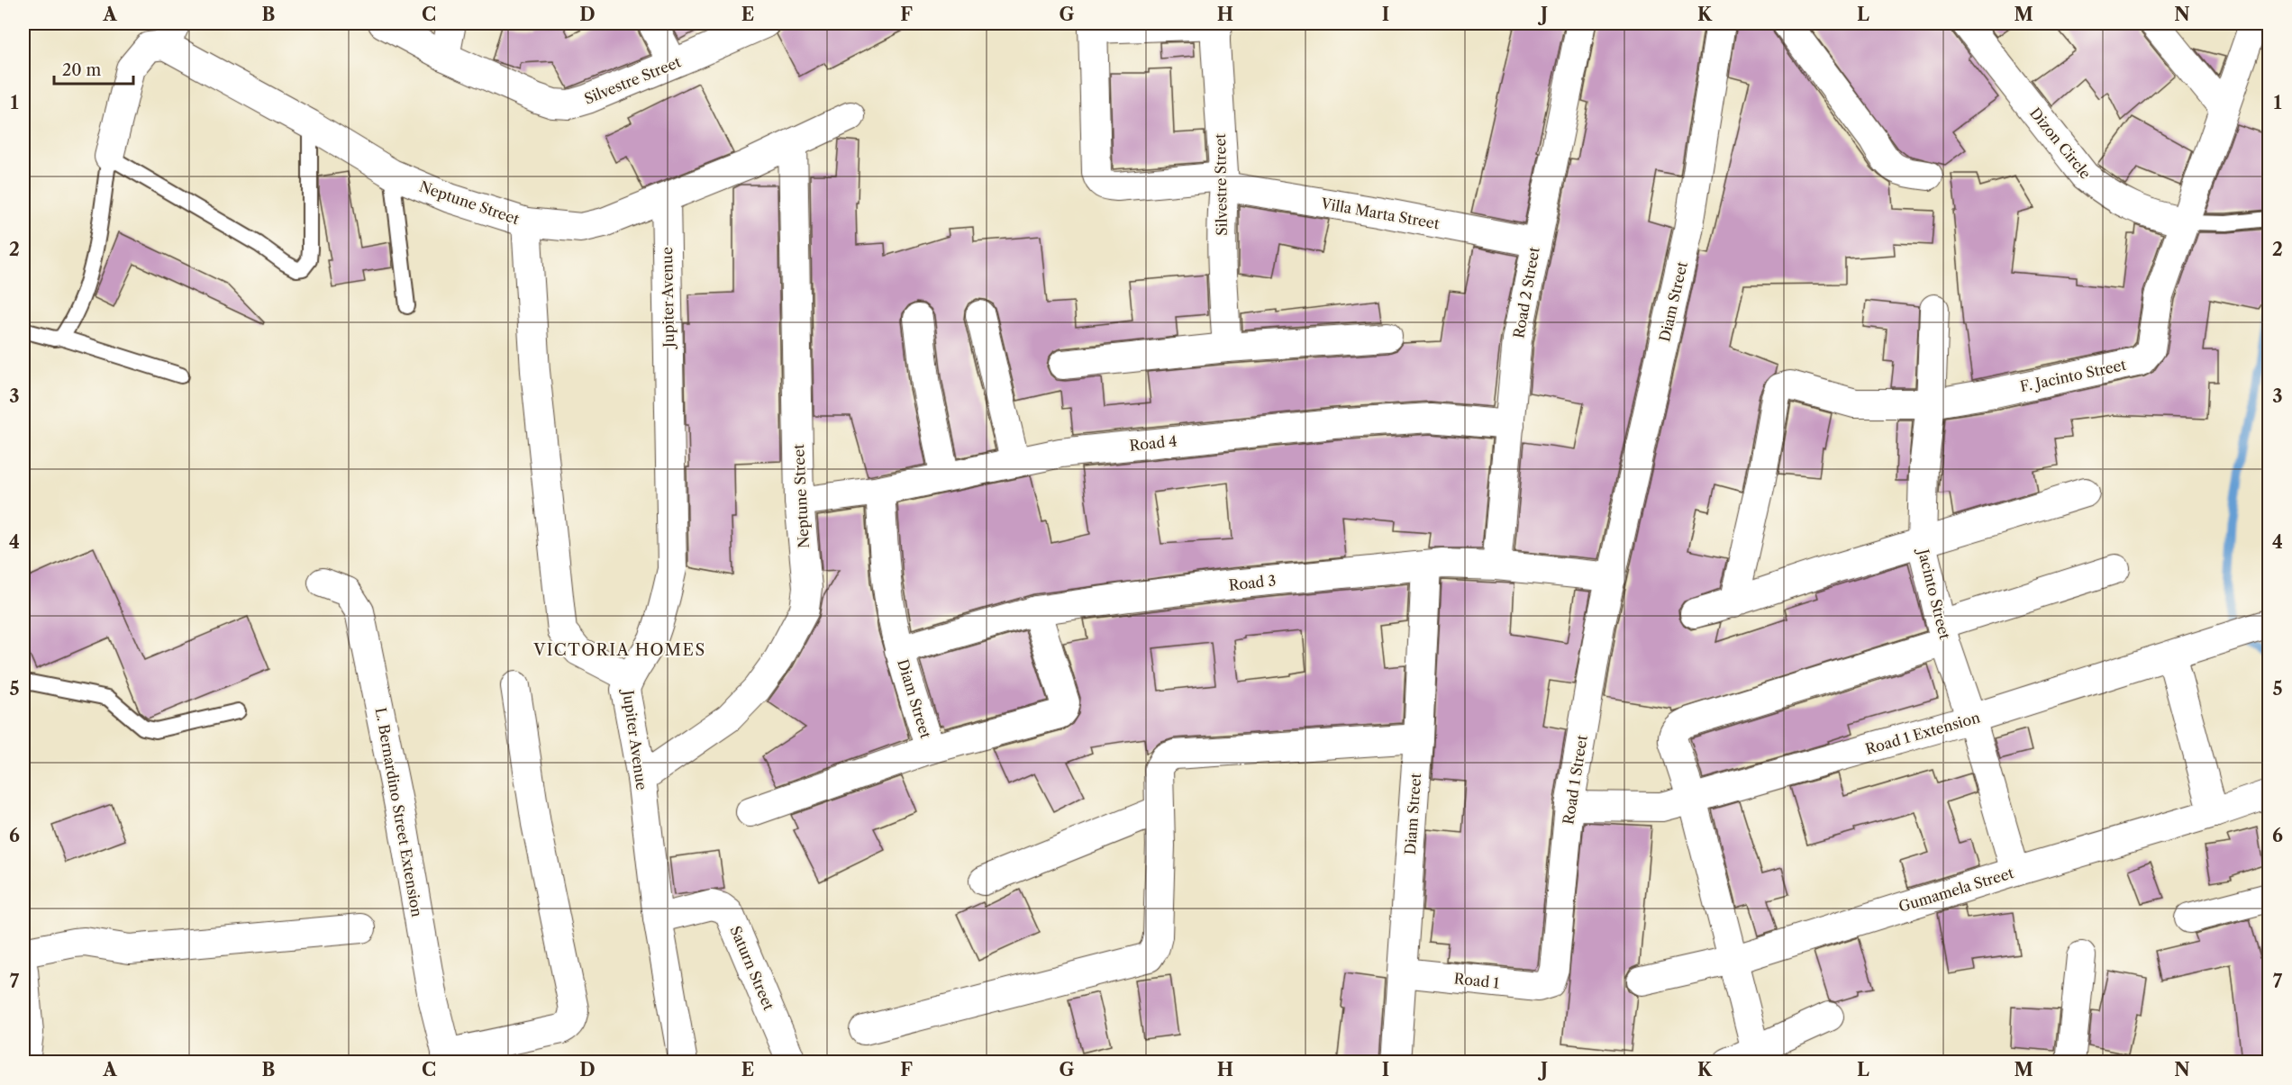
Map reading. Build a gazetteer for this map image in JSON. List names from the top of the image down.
{
  "streets": {
    "street": [
      "Silvestre Street",
      "Dizon Circle",
      "Neptune Street",
      "Villa Marta Street",
      "Road 2 Street",
      "Jupiter Avenue",
      "Diam Street",
      "F. Jacinto Street",
      "Road 4",
      "Road 3",
      "Jacinto Street",
      "Road 1 Extension",
      "Road 1 Street",
      "L. Bernardino Street Extension",
      "Gumamela Street",
      "Saturn Street",
      "Road 1"
    ]
  },
  "crossings": [
    ["Silvestre Street", "Villa Marta Street"],
    ["Dizon Circle", "F. Jacinto Street"],
    ["Neptune Street", "Jupiter Avenue"],
    ["Neptune Street", "Road 4"],
    ["Villa Marta Street", "Road 2 Street"],
    ["Road 2 Street", "Road 4"],
    ["Road 2 Street", "Road 3"],
    ["Jupiter Avenue", "Saturn Street"],
    ["Diam Street", "Road 4"],
    ["Diam Street", "Road 3"],
    ["Diam Street", "Road 1 Street"],
    ["Diam Street", "Road 1"],
    ["F. Jacinto Street", "Jacinto Street"],
    ["Road 3", "Road 1 Street"],
    ["Jacinto Street", "Road 1 Extension"],
    ["Jacinto Street", "Gumamela Street"],
    ["Road 1 Extension", "Road 1 Street"],
    ["Road 1 Street", "Road 1"]
  ],
  "districts": ["VICTORIA HOMES"],
  "scale_bar": "20 m",
  "grid": {
    "columns": [
      "A",
      "B",
      "C",
      "D",
      "E",
      "F",
      "G",
      "H",
      "I",
      "J",
      "K",
      "L",
      "M",
      "N"
    ],
    "rows": [
      "1",
      "2",
      "3",
      "4",
      "5",
      "6",
      "7"
    ]
  }
}
